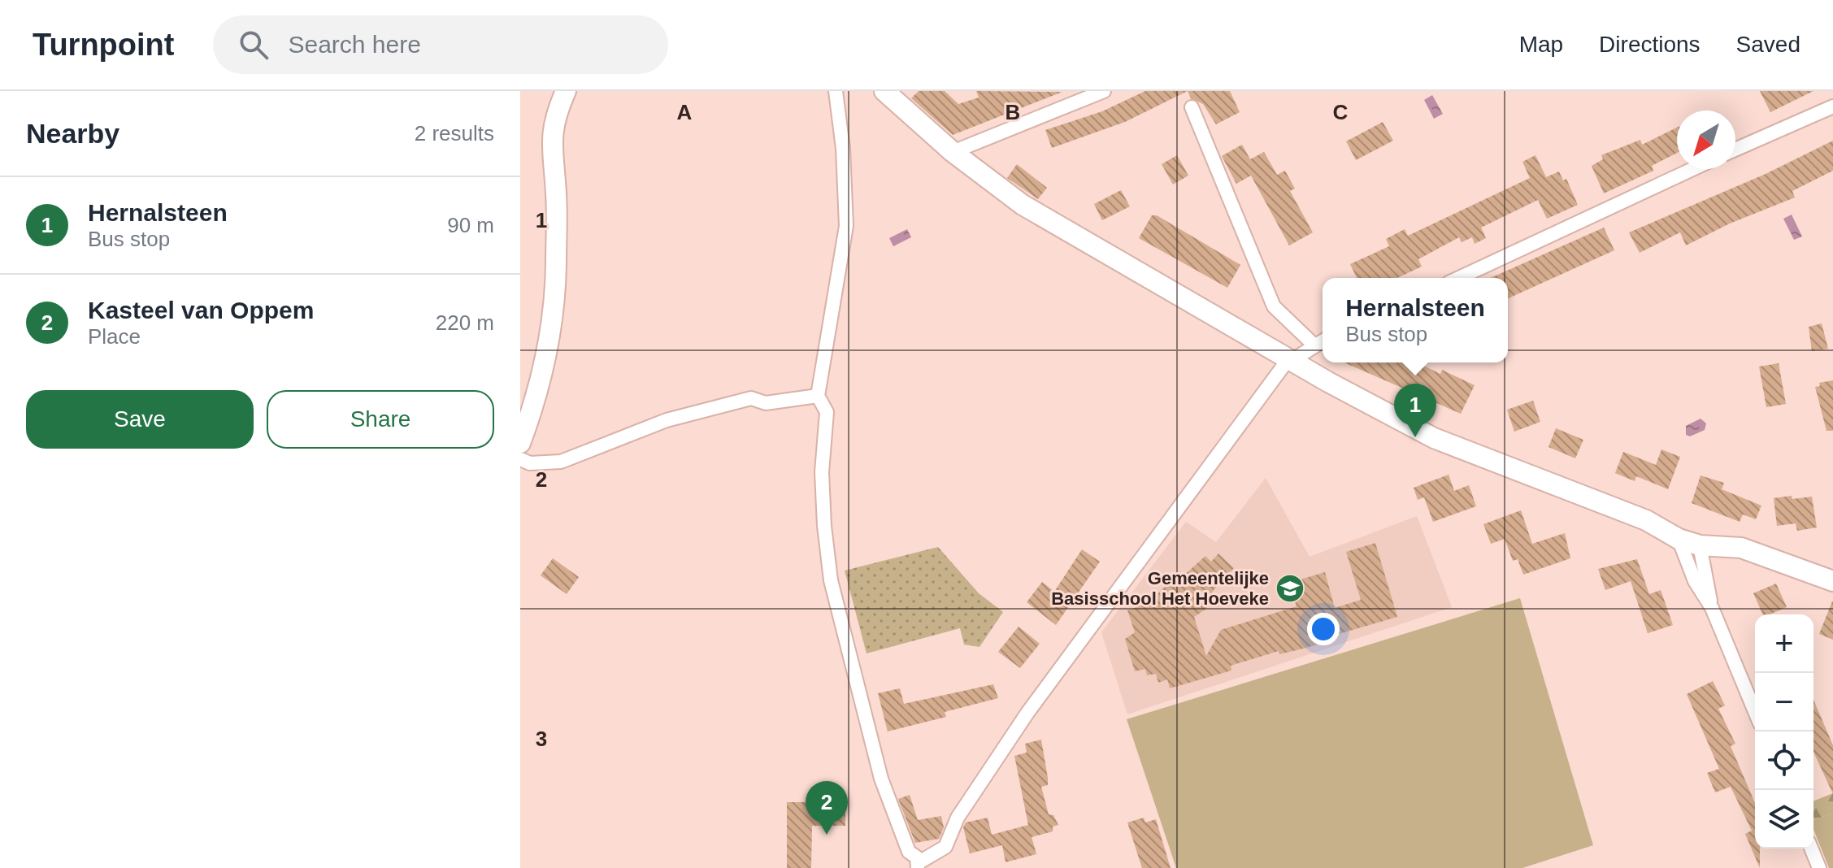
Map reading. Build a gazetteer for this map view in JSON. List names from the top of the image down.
{
  "places": {
    "school or university": ["Gemeentelijke Basisschool Het Hoeveke"]
  },
  "north": "bottom left",
  "page": {
    "header": "Turnpoint",
    "search": "Search here",
    "nav": ["Map", "Directions", "Saved"],
    "heading": ["Nearby", "2 results"],
    "list": [
      {
        "mark": "1",
        "name": "Hernalsteen",
        "note": "Bus stop",
        "value": "90 m"
      },
      {
        "mark": "2",
        "name": "Kasteel van Oppem",
        "note": "Place",
        "value": "220 m"
      }
    ],
    "popup": ["Hernalsteen", "Bus stop"],
    "buttons": ["Save", "Share"],
    "pins": ["1", "2"],
    "map_buttons": ["+", "−"]
  },
  "grid": {
    "columns": ["A", "B", "C"],
    "rows": ["1", "2", "3"]
  }
}
